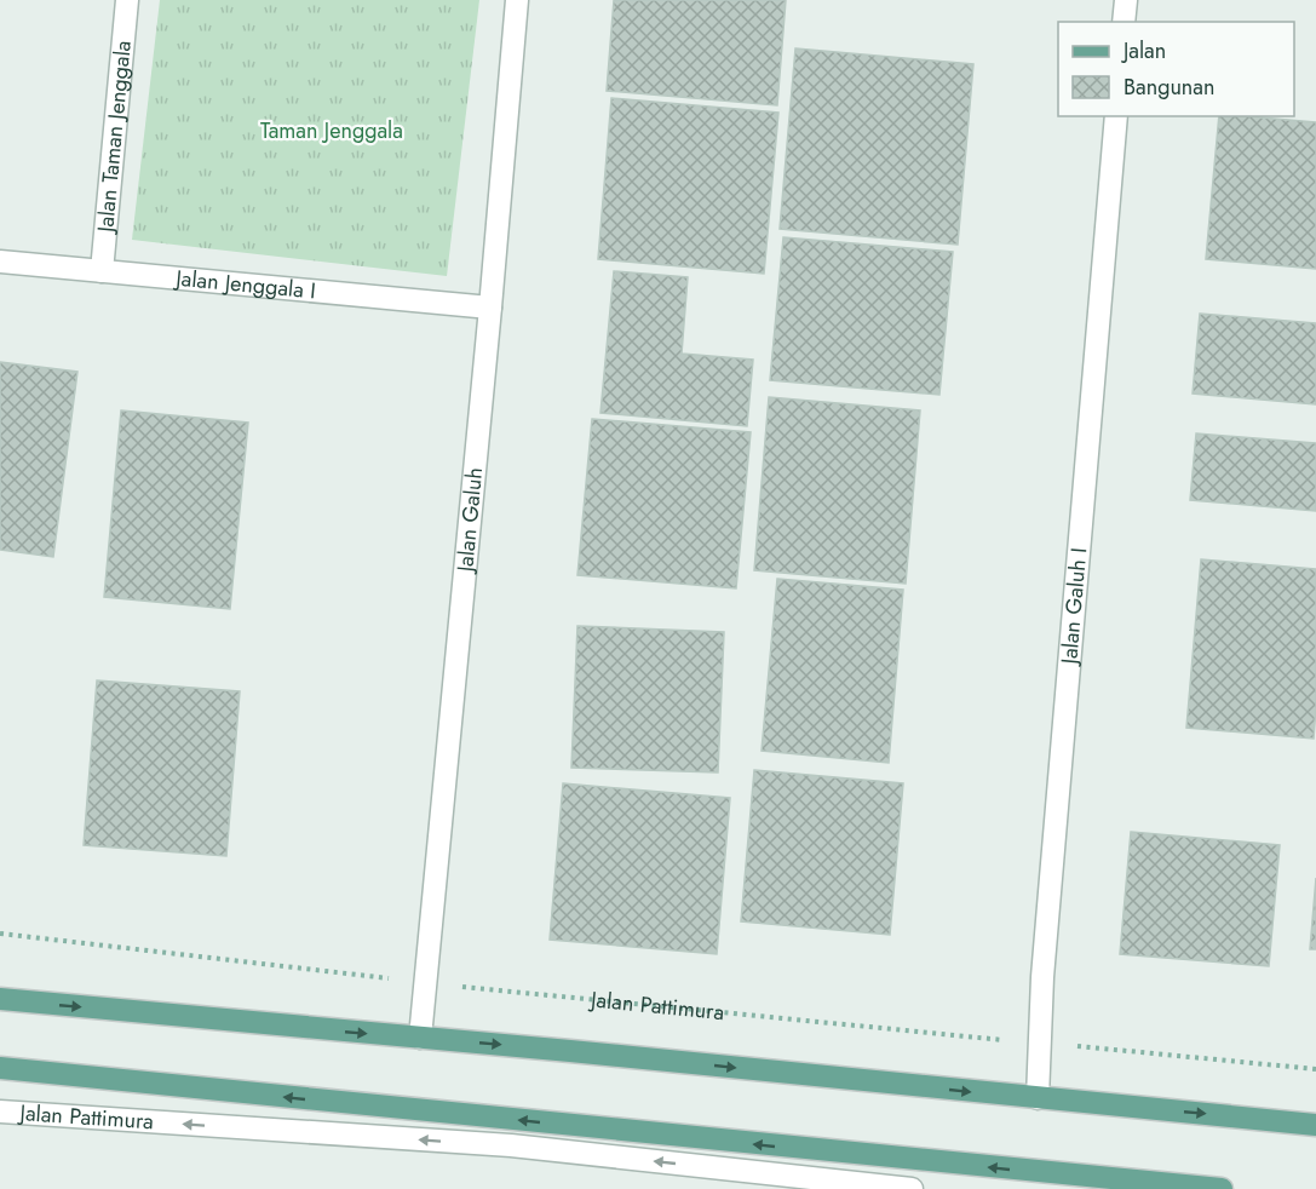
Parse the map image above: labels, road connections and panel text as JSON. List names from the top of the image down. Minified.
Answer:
{"streets":{"main road":["Jalan Pattimura"],"street":["Jalan Taman Jenggala","Jalan Jenggala I","Jalan Galuh","Jalan Galuh I"]},"crossings":[["Jalan Taman Jenggala","Jalan Jenggala I"],["Jalan Jenggala I","Jalan Galuh"],["Jalan Galuh","Jalan Pattimura"],["Jalan Galuh I","Jalan Pattimura"]],"parks":["Taman Jenggala"],"legend":["Jalan","Bangunan"]}
